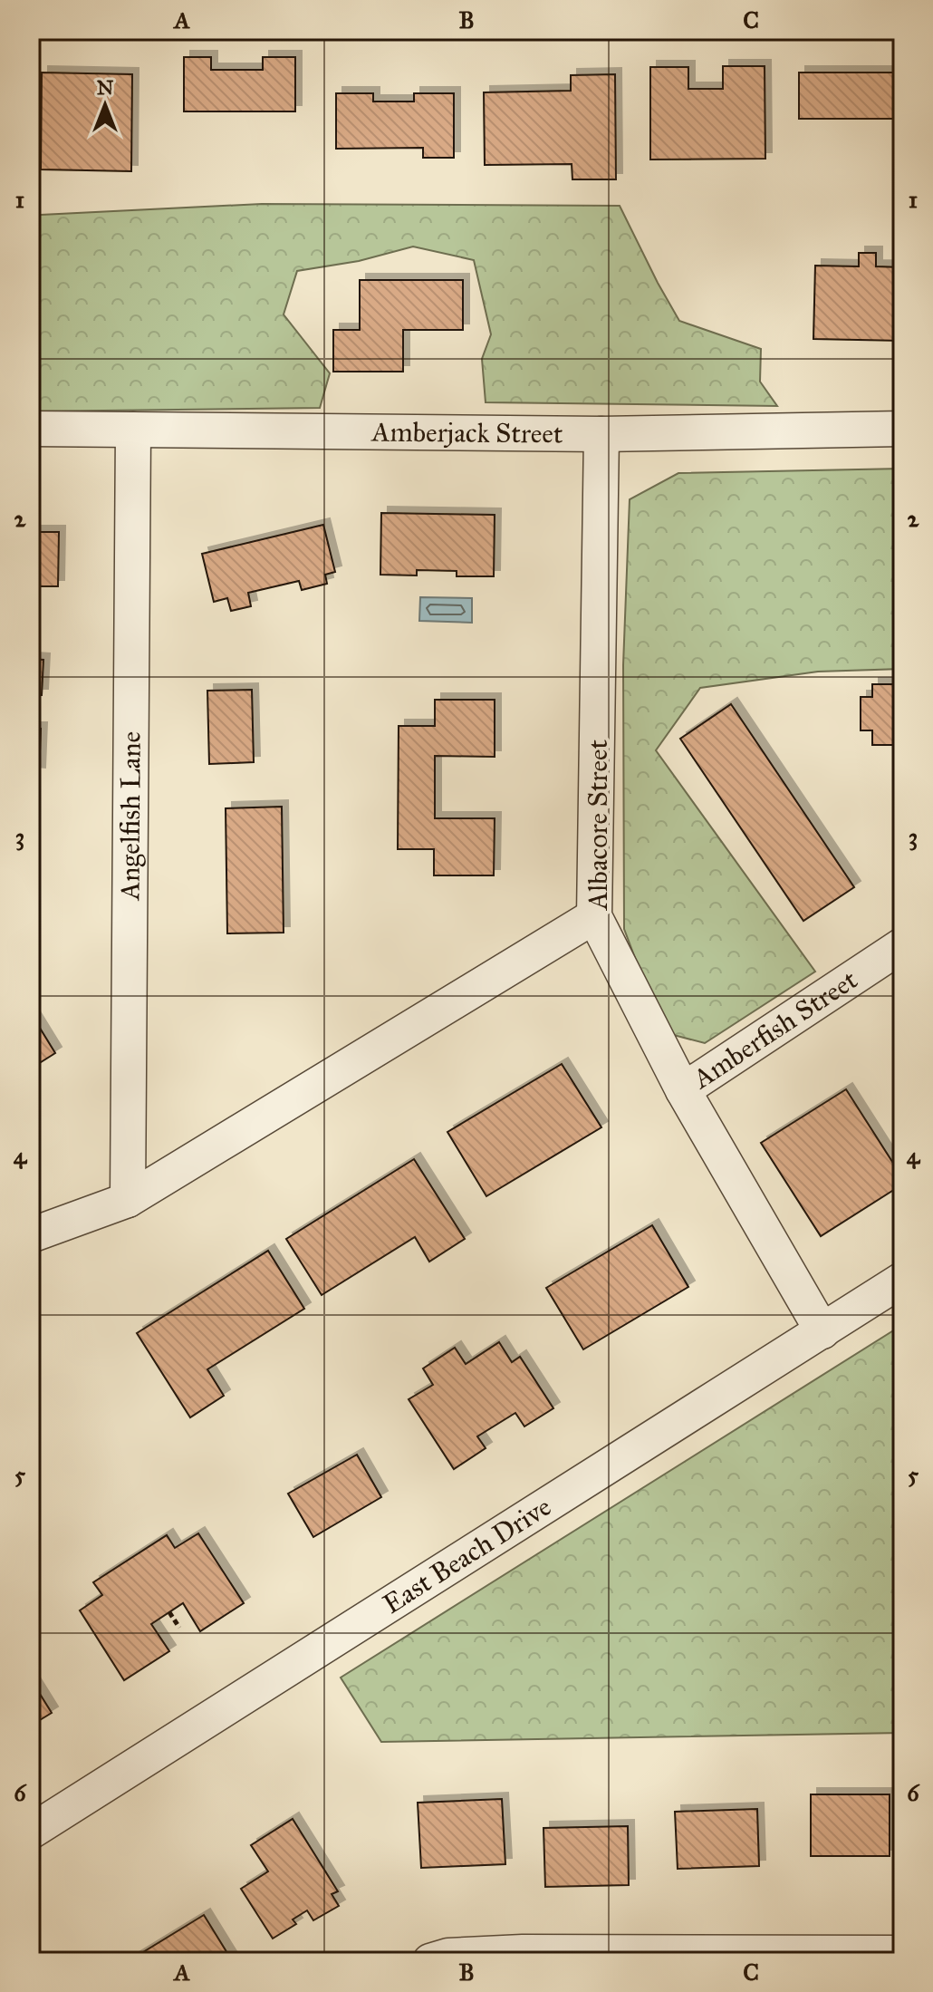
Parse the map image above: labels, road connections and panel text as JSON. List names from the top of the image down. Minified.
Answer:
{"streets":{"street":["Amberjack Street","Angelfish Lane","Albacore Street","Amberfish Street","East Beach Drive"]},"crossings":[["Amberjack Street","Angelfish Lane"],["Amberjack Street","Albacore Street"],["Albacore Street","Amberfish Street"],["Albacore Street","East Beach Drive"]],"north":"top","grid":{"columns":["A","B","C"],"rows":["1","2","3","4","5","6"]}}
